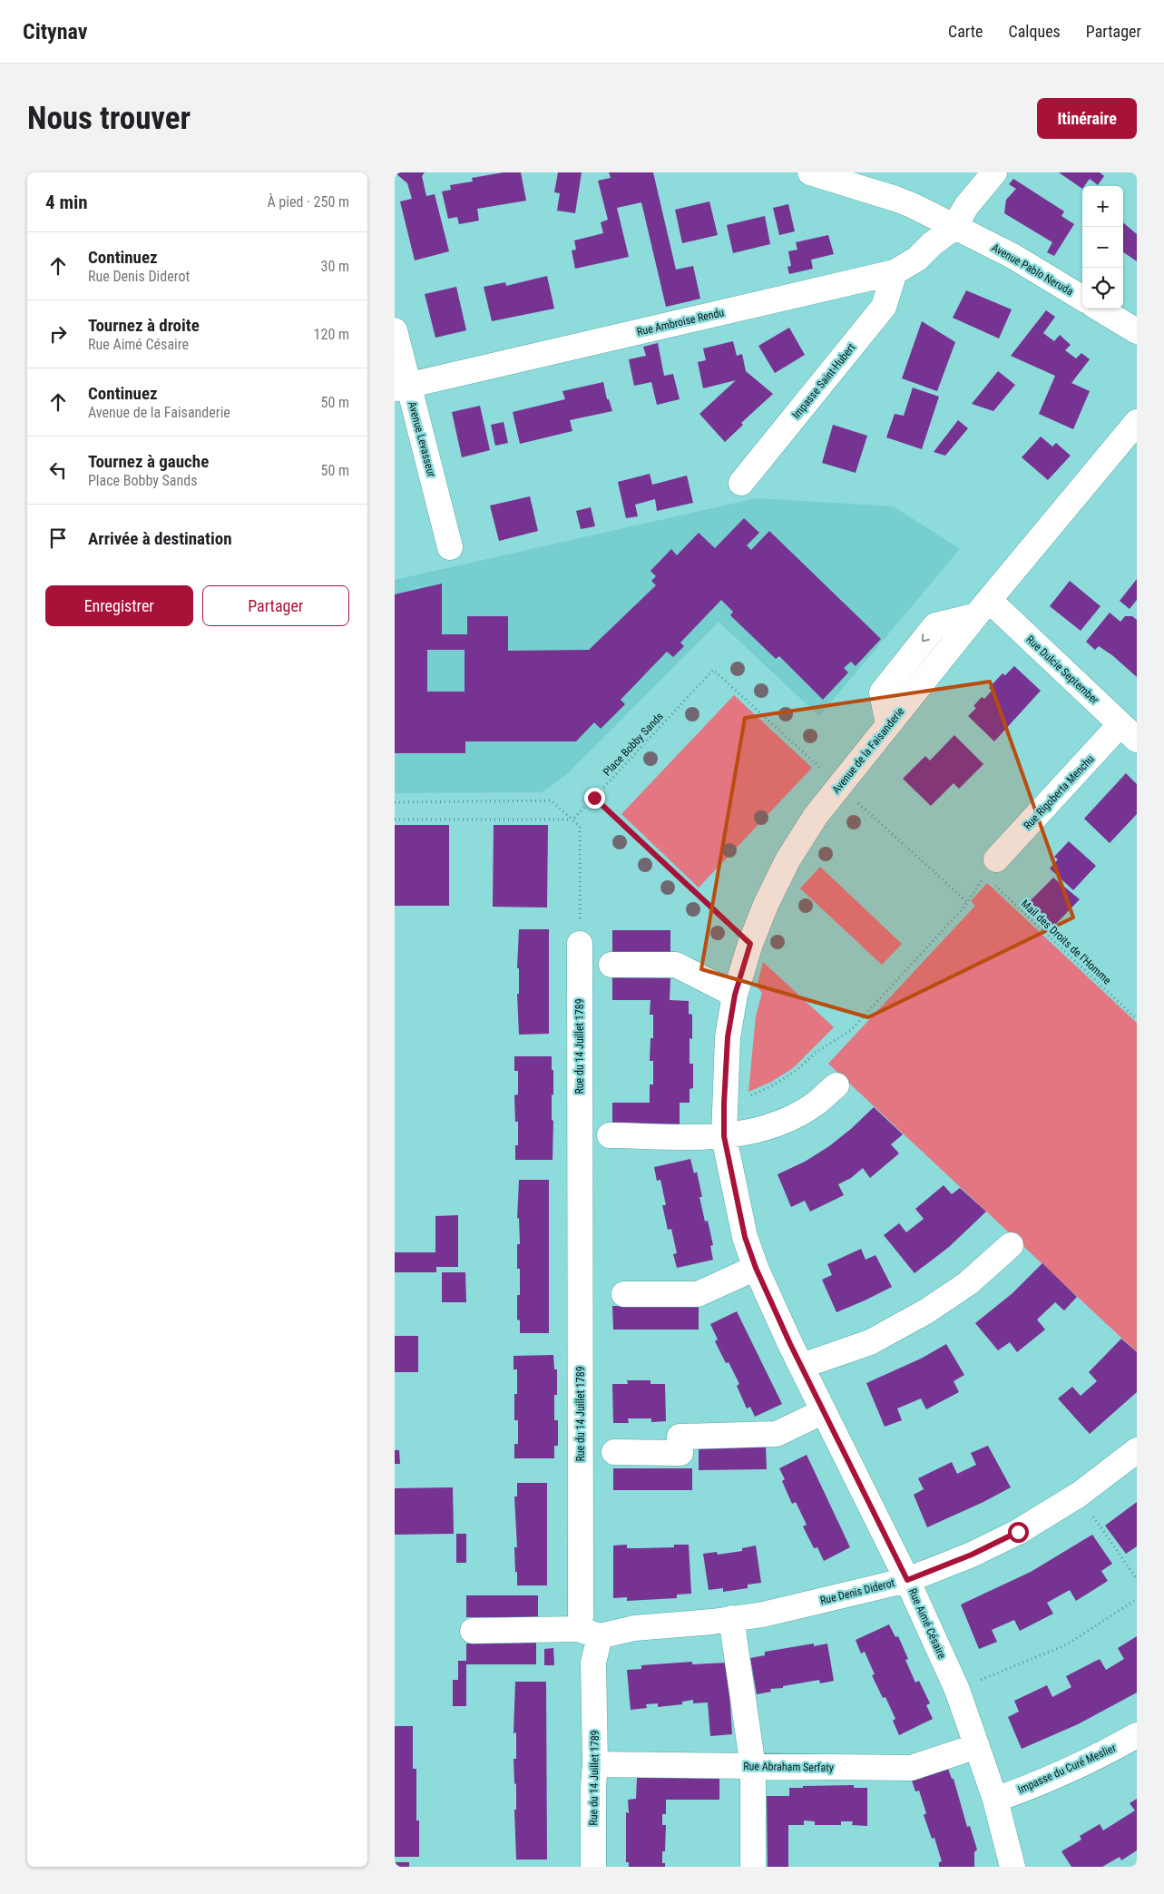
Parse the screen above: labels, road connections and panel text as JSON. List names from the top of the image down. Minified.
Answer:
{"streets":{"street":["Avenue Pablo Neruda","Rue Ambroise Rendu","Impasse Saint-Hubert","Avenue Levasseur","Rue Dulcie September","Avenue de la Faisanderie","Rue Rigoberta Menchu","Rue du 14 Juillet 1789","Rue Denis Diderot","Rue Aimé Césaire","Rue Abraham Serfaty","Impasse du Curé Meslier"],"path":["Place Bobby Sands","Mail des Droits de l'Homme"]},"crossings":[["Avenue Pablo Neruda","Rue Ambroise Rendu"],["Rue Ambroise Rendu","Impasse Saint-Hubert"],["Rue Ambroise Rendu","Avenue Levasseur"],["Rue Dulcie September","Avenue de la Faisanderie"],["Rue Dulcie September","Rue Rigoberta Menchu"],["Place Bobby Sands","Avenue de la Faisanderie"],["Avenue de la Faisanderie","Rue Aimé Césaire"],["Rue Rigoberta Menchu","Mail des Droits de l'Homme"],["Rue du 14 Juillet 1789","Rue Denis Diderot"],["Rue du 14 Juillet 1789","Rue Abraham Serfaty"],["Rue Denis Diderot","Rue Aimé Césaire"],["Rue Aimé Césaire","Rue Abraham Serfaty"],["Rue Aimé Césaire","Impasse du Curé Meslier"]],"page":{"header":"Citynav","nav":["Carte","Calques","Partager"],"buttons":["Itinéraire",["Enregistrer","Partager"]],"title":"Nous trouver","heading":["4 min","À pied · 250 m"],"map_buttons":["+","−"],"list":[["Continuez","Rue Denis Diderot","30 m"],["Tournez à droite","Rue Aimé Césaire","120 m"],["Continuez","Avenue de la Faisanderie","50 m"],["Tournez à gauche","Place Bobby Sands","50 m"],"Arrivée à destination"]}}
